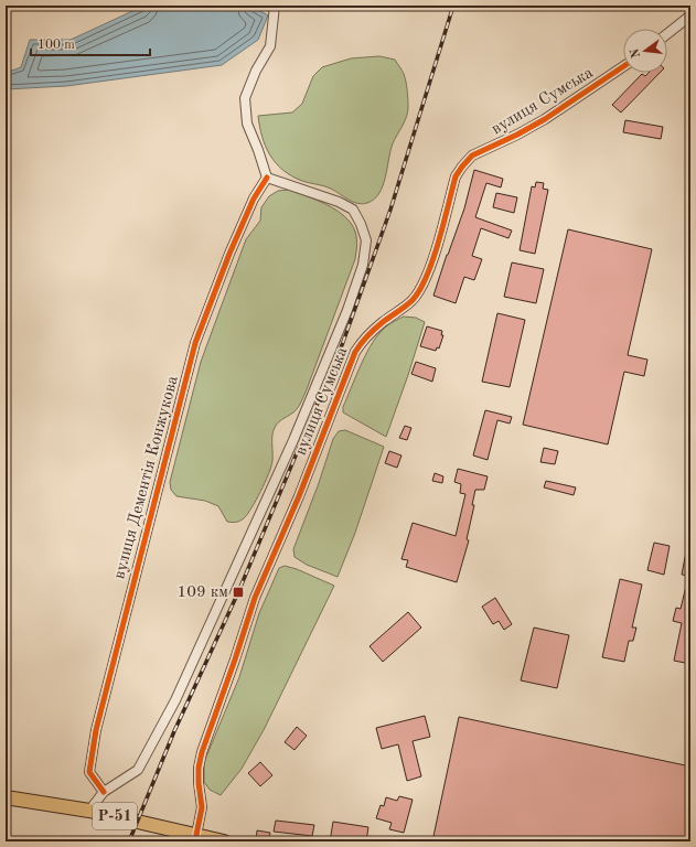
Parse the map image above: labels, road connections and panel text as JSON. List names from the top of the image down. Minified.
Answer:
{"streets":{"main road":["Р-51"],"street":["вулиця Сумська","вулиця Дементія Конжукова"]},"crossings":[["вулиця Сумська","Р-51"]],"places":{"transit":["109 км"]},"scale_bar":"100 m","north":"left"}
